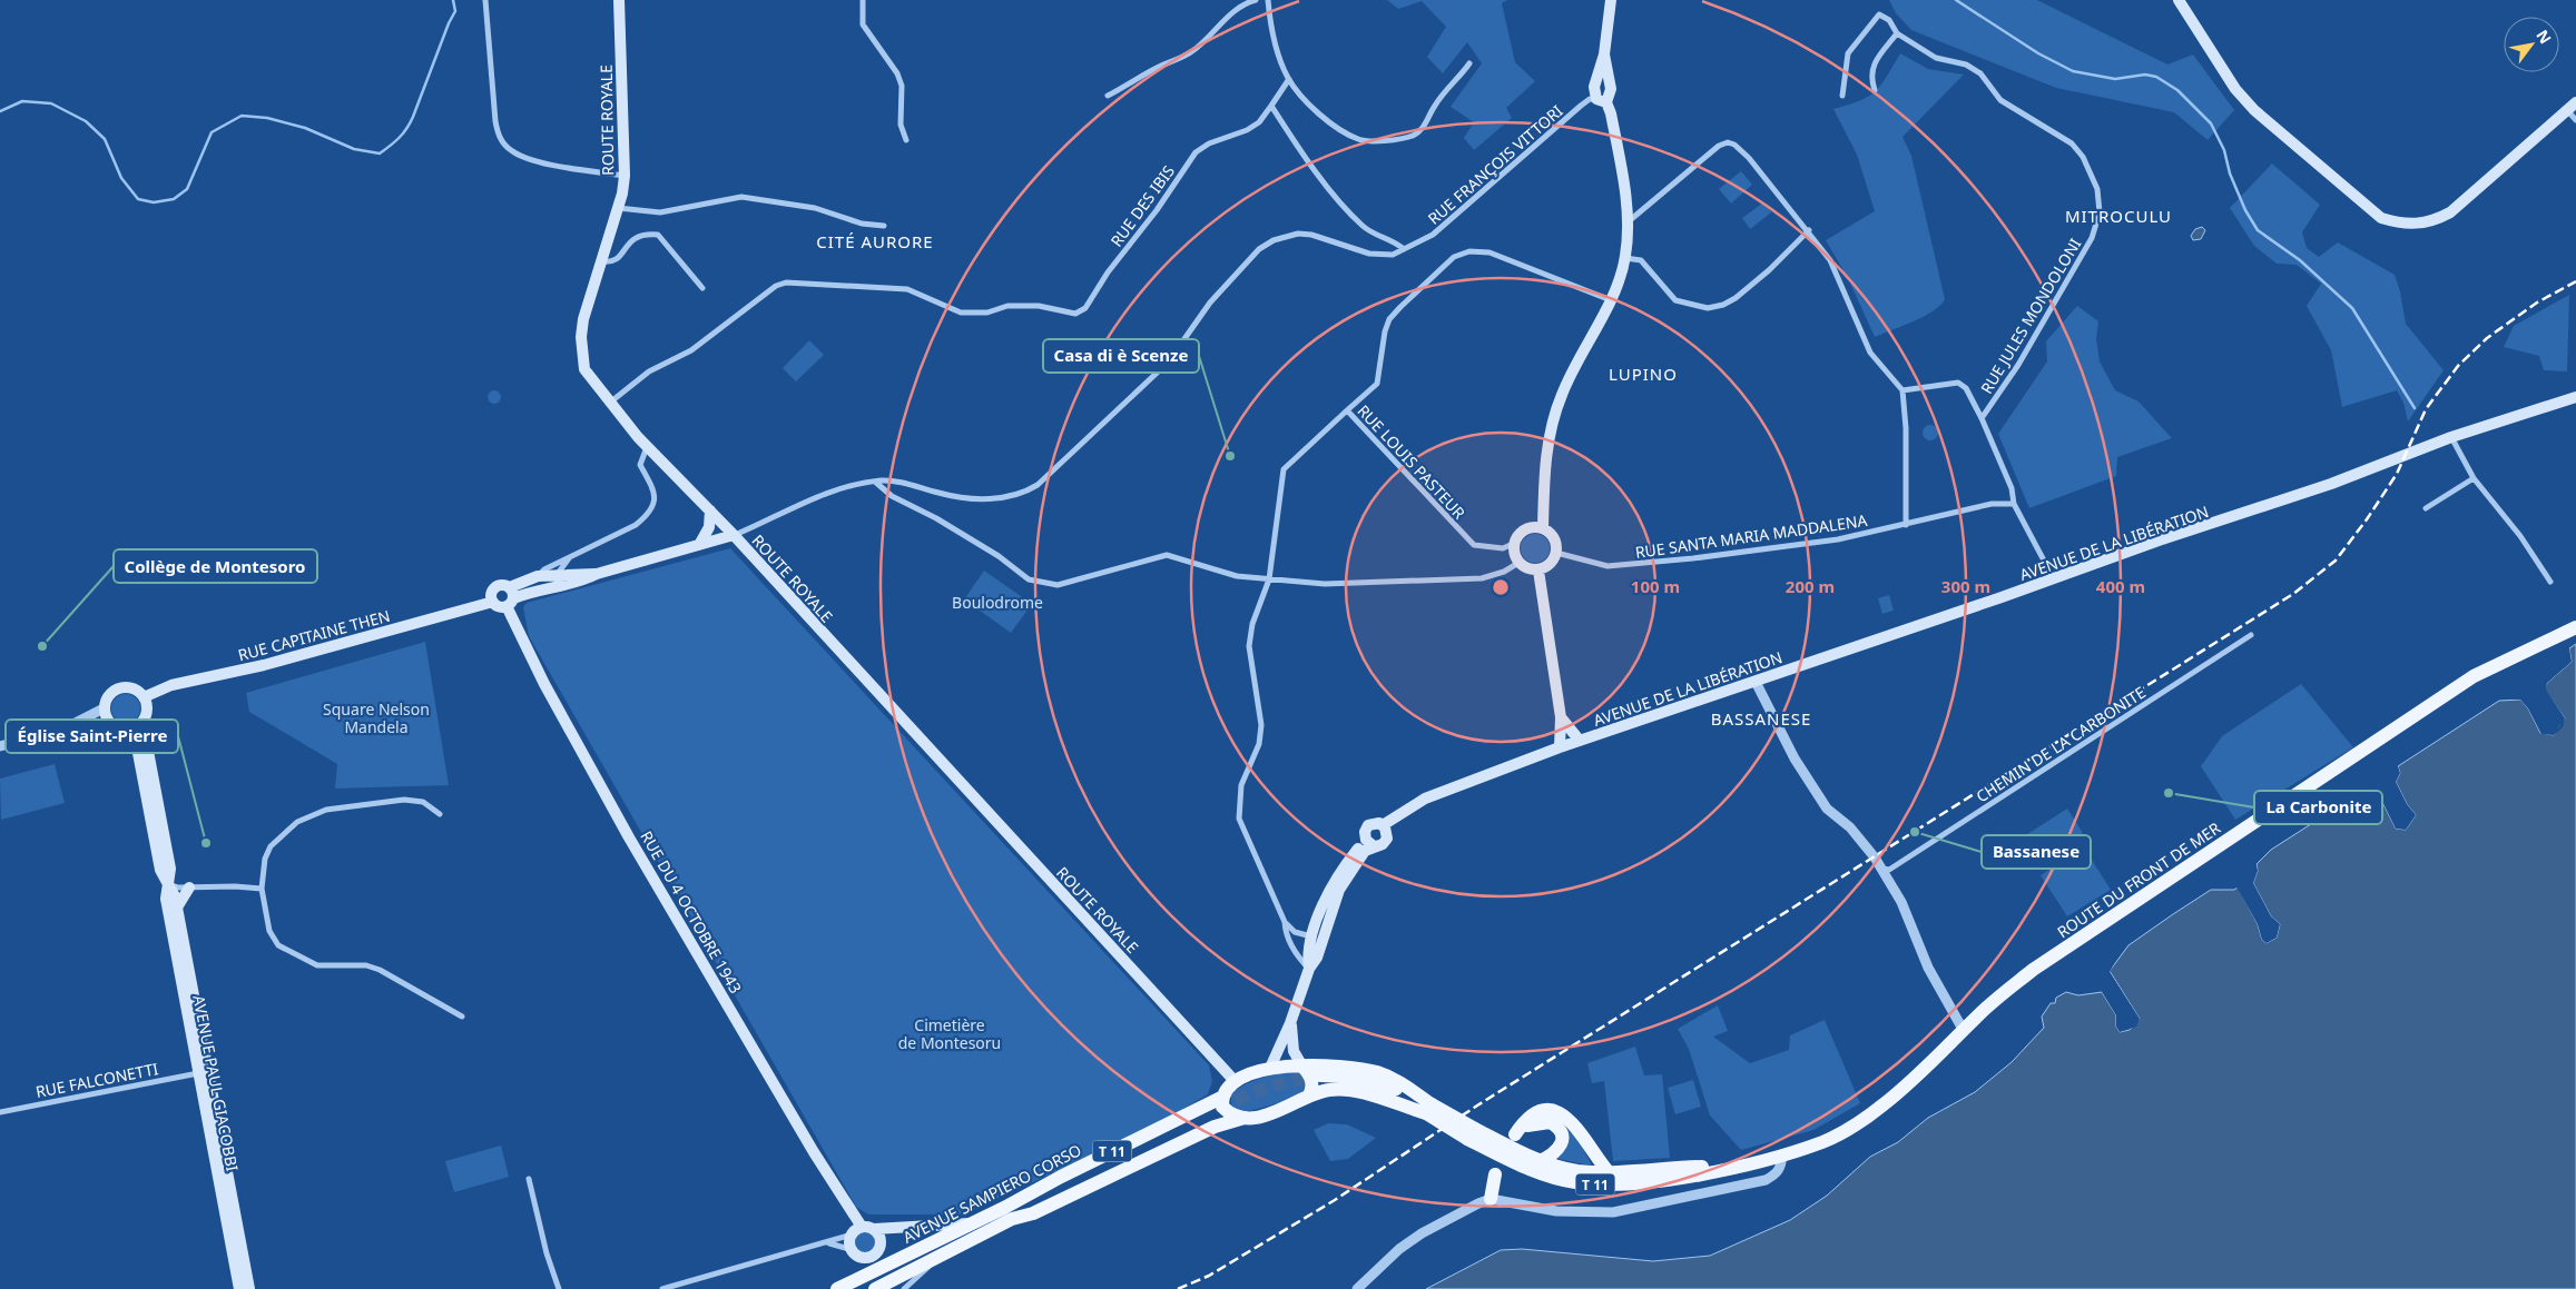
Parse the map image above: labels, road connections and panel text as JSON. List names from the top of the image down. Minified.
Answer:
{"streets":{"main road":["ROUTE ROYALE","AVENUE DE LA LIBÉRATION","RUE CAPITAINE THEN","ROUTE DU FRONT DE MER","RUE DU 4 OCTOBRE 1943","AVENUE PAUL GIACOBBI","T 11","AVENUE SAMPIERO CORSO"],"street":["RUE FRANÇOIS VITTORI","RUE DES IBIS","RUE JULES MONDOLONI","RUE LOUIS PASTEUR","RUE SANTA MARIA MADDALENA","CHEMIN DE LA CARBONITE","RUE FALCONETTI"]},"crossings":[["ROUTE ROYALE","RUE FRANÇOIS VITTORI"],["ROUTE ROYALE","RUE DES IBIS"],["RUE LOUIS PASTEUR","RUE SANTA MARIA MADDALENA"],["RUE CAPITAINE THEN","RUE DU 4 OCTOBRE 1943"],["RUE CAPITAINE THEN","AVENUE PAUL GIACOBBI"],["ROUTE DU FRONT DE MER","AVENUE SAMPIERO CORSO"],["RUE FALCONETTI","AVENUE PAUL GIACOBBI"]],"districts":["MITROCULU","CITÉ AURORE","LUPINO","BASSANESE"],"parks":["Boulodrome","Square Nelson Mandela","Cimetière de Montesoru"],"places":["Casa di è Scenze","Collège de Montesoro","La Carbonite","Bassanese","Église Saint-Pierre"],"north":"top right","rings":["100 m","200 m","300 m","400 m"]}
